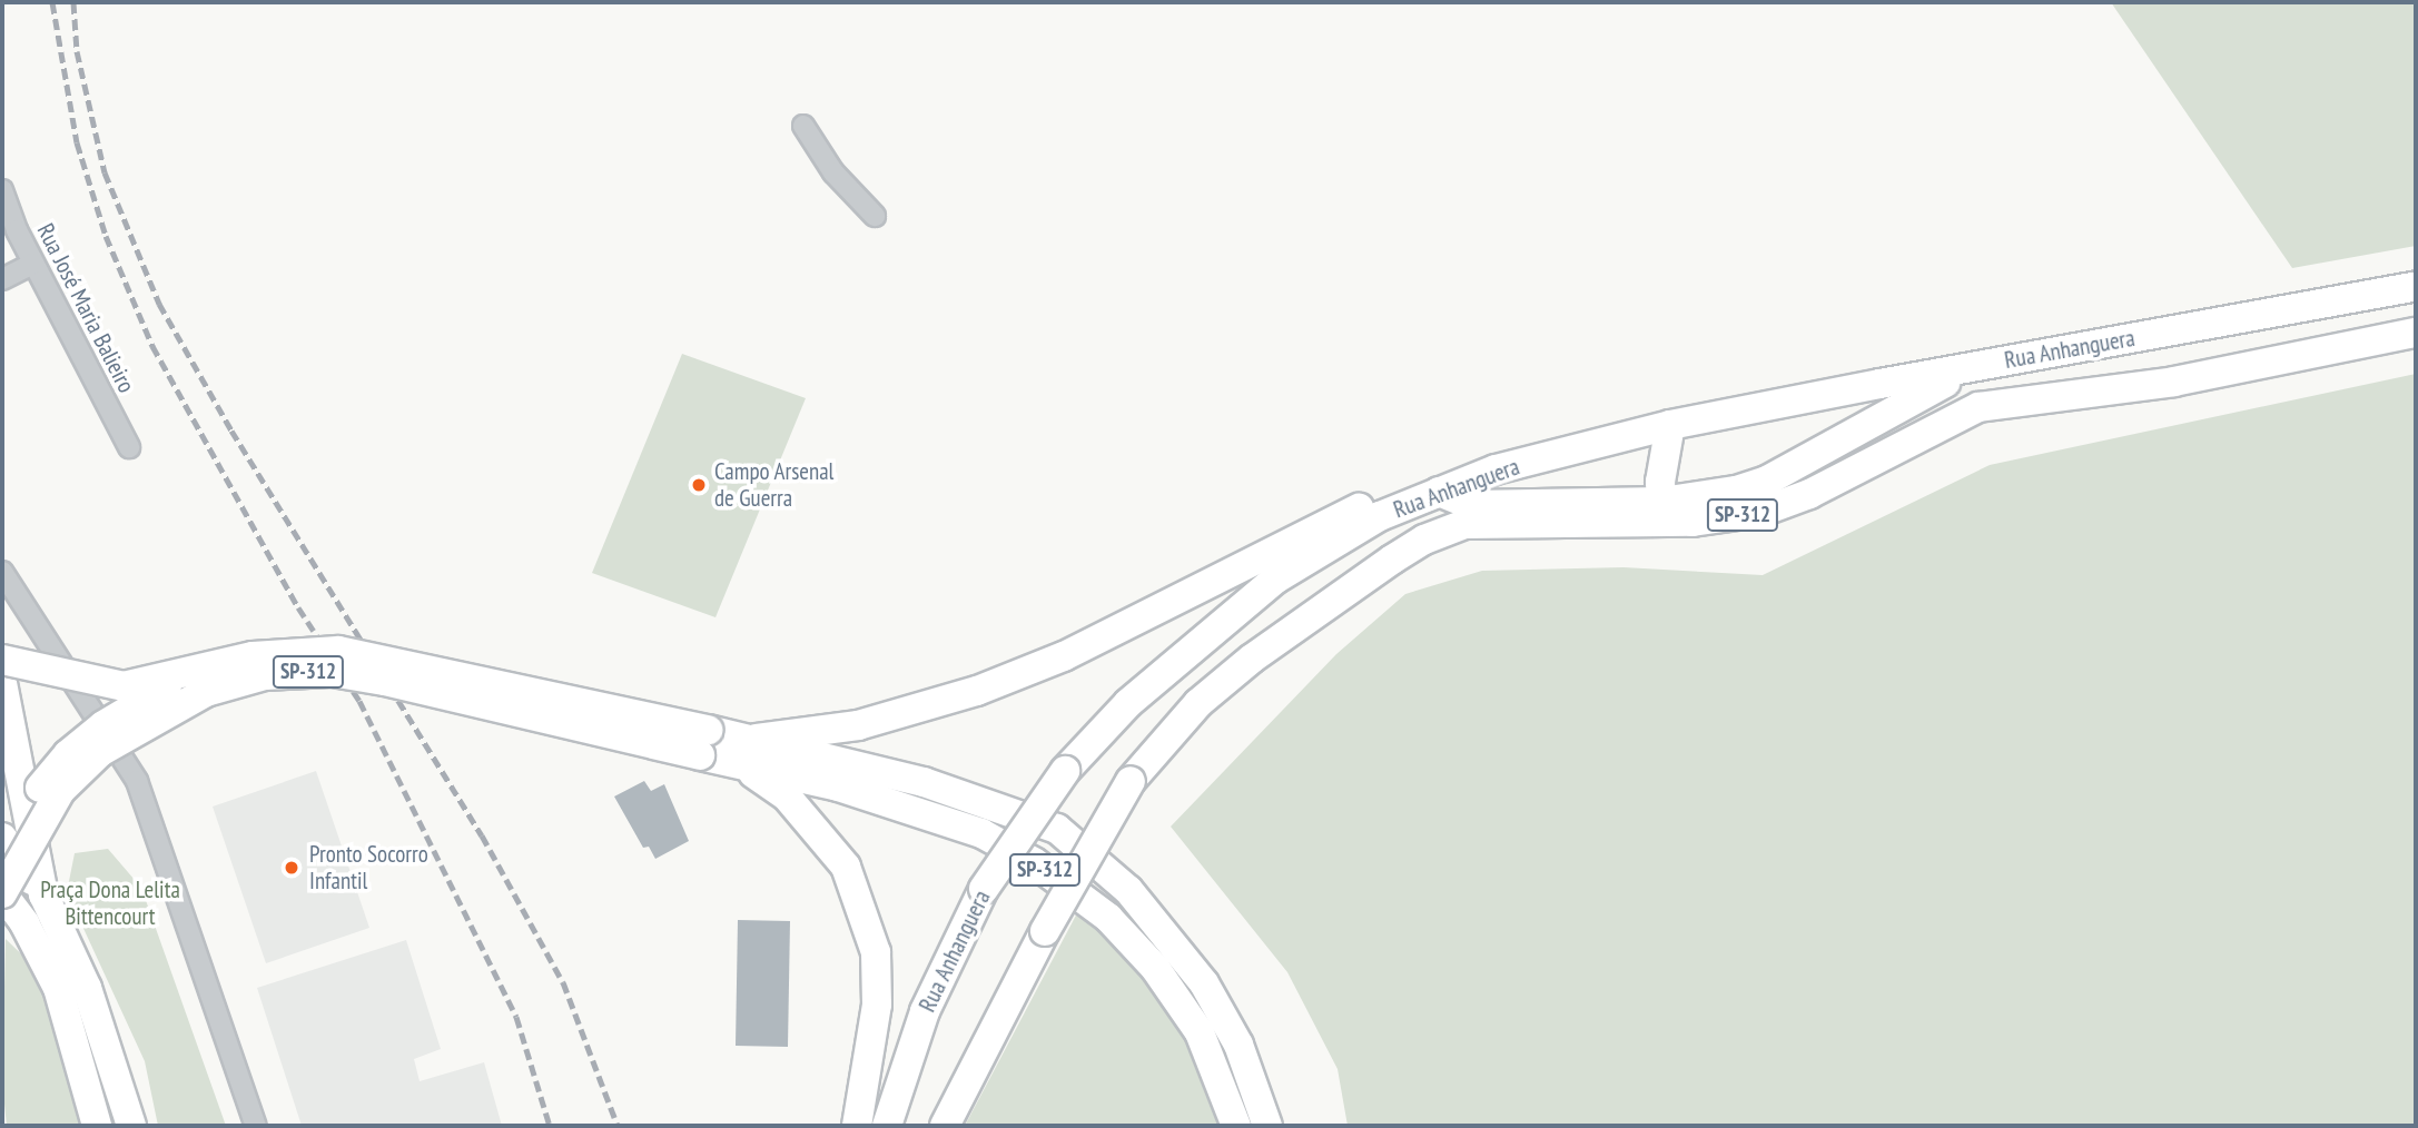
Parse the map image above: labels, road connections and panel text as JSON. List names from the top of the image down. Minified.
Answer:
{"streets":{"main road":["Rua Anhanguera","SP-312"],"street":["Rua José Maria Balieiro"]},"crossings":[["Rua Anhanguera","SP-312"]],"parks":["Praça Dona Lelita Bittencourt"],"places":["Campo Arsenal de Guerra","Pronto Socorro Infantil"]}
